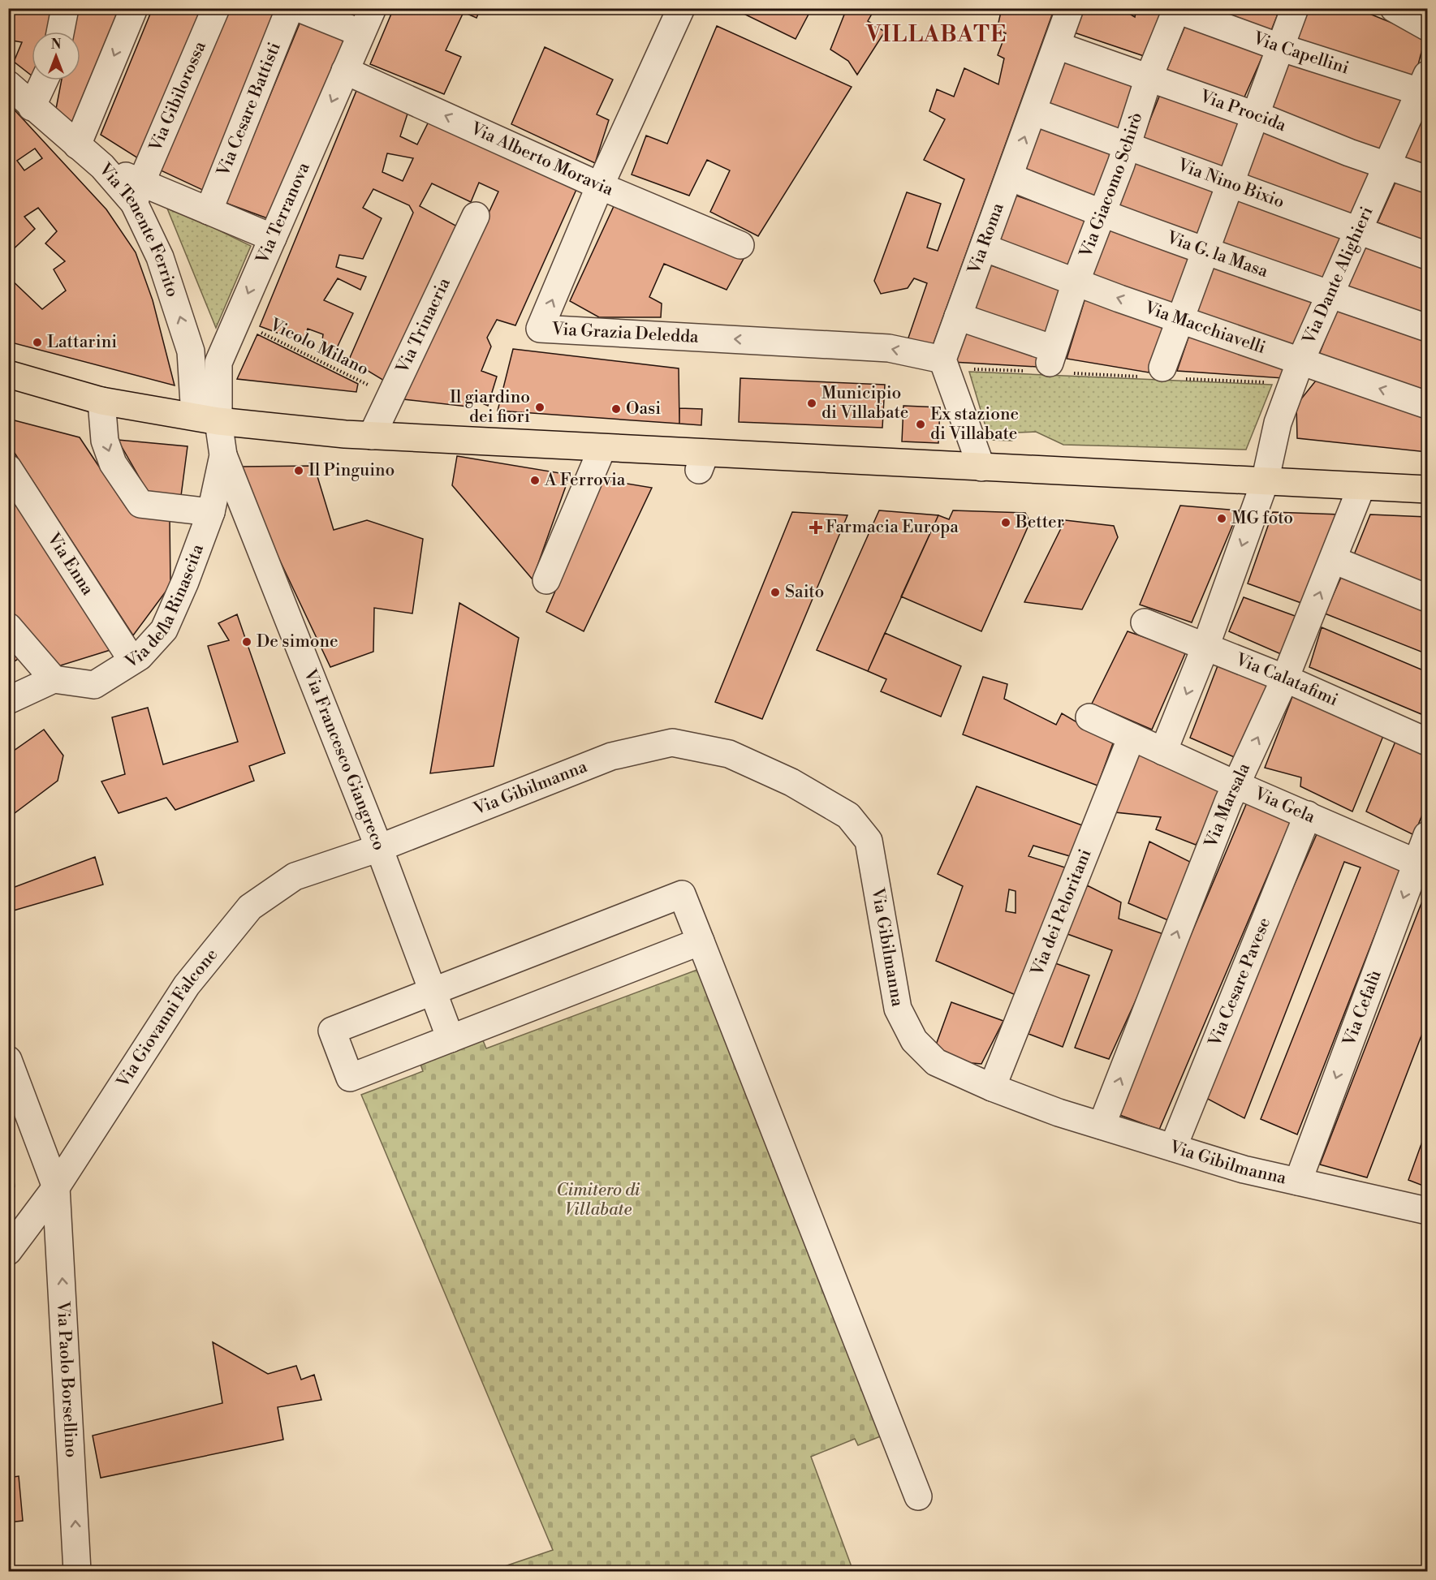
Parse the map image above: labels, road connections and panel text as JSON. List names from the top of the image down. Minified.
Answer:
{"streets":{"street":["Via Capellini","Via Gibilorossa","Via Cesare Battisti","Via Procida","Via Alberto Moravia","Via Nino Bixio","Via Giacomo Schirò","Via Terranova","Via Tenente Ferrito","Via Roma","Via G. la Masa","Via Dante Alighieri","Via Trinacria","Via Macchiavelli","Via Grazia Deledda","Via Enna","Via della Rinascita","Via Calatafimi","Via Francesco Giangreco","Via Gibilmanna","Via Marsala","Via Gela","Via dei Peloritani","Via Cesare Pavese","Via Cefalù","Via Giovanni Falcone","Via Paolo Borsellino"],"path":["Vicolo Milano"]},"crossings":[["Via Capellini","Via Giacomo Schirò"],["Via Capellini","Via Dante Alighieri"],["Via Gibilorossa","Via Tenente Ferrito"],["Via Procida","Via Giacomo Schirò"],["Via Procida","Via Roma"],["Via Procida","Via Dante Alighieri"],["Via Alberto Moravia","Via Terranova"],["Via Alberto Moravia","Via Grazia Deledda"],["Via Nino Bixio","Via Giacomo Schirò"],["Via Nino Bixio","Via Roma"],["Via Nino Bixio","Via Dante Alighieri"],["Via Giacomo Schirò","Via G. la Masa"],["Via Giacomo Schirò","Via Macchiavelli"],["Via Terranova","Via Tenente Ferrito"],["Via Terranova","Vicolo Milano"],["Via Terranova","Via della Rinascita"],["Via Tenente Ferrito","Via della Rinascita"],["Via Roma","Via G. la Masa"],["Via Roma","Via Macchiavelli"],["Via Roma","Via Grazia Deledda"],["Via G. la Masa","Via Dante Alighieri"],["Via Dante Alighieri","Via Macchiavelli"],["Via Trinacria","Vicolo Milano"],["Via Enna","Via della Rinascita"],["Via della Rinascita","Via Francesco Giangreco"],["Via Calatafimi","Via Marsala"],["Via Francesco Giangreco","Via Gibilmanna"],["Via Francesco Giangreco","Via Giovanni Falcone"],["Via Gibilmanna","Via Marsala"],["Via Gibilmanna","Via dei Peloritani"],["Via Gibilmanna","Via Cesare Pavese"],["Via Gibilmanna","Via Cefalù"],["Via Gibilmanna","Via Giovanni Falcone"],["Via Marsala","Via Gela"],["Via Gela","Via dei Peloritani"],["Via Gela","Via Cesare Pavese"],["Via Gela","Via Cefalù"],["Via Giovanni Falcone","Via Paolo Borsellino"]],"one_way":["Via Alberto Moravia","Via Tenente Ferrito","Via Macchiavelli","Via Cefalù","Via Paolo Borsellino"],"districts":["VILLABATE"],"parks":["Cimitero di Villabate"],"places":{"other":["Lattarini","Municipio di Villabate","Il giardino dei fiori","Oasi","Ex stazione di Villabate","Il Pinguino","A Ferrovia","MG foto","Better","Saito","De simone"],"health":["Farmacia Europa"]},"north":"top"}
